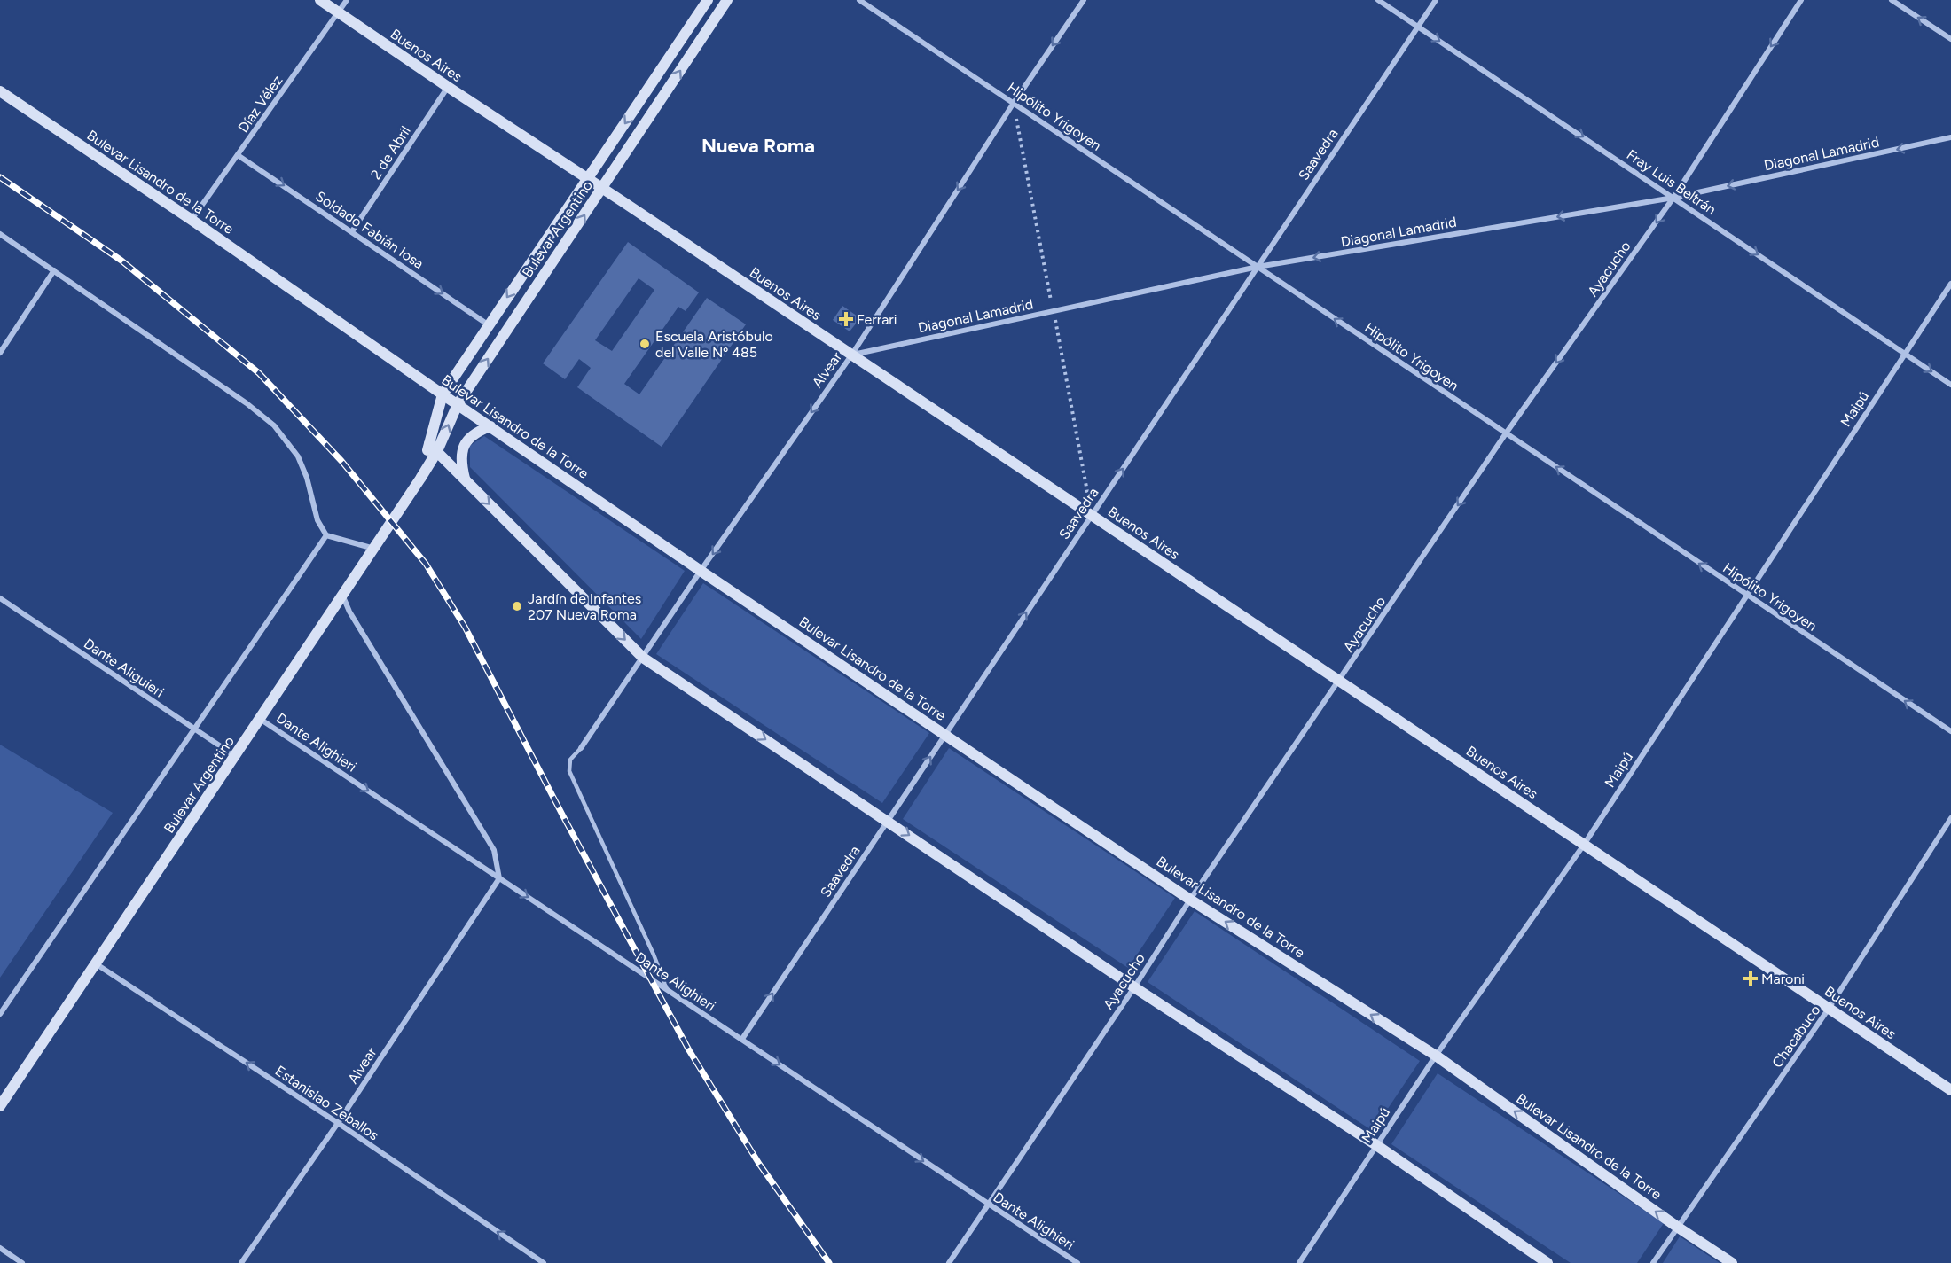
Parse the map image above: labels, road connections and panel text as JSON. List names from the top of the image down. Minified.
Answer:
{"streets":{"main road":["Buenos Aires","Bulevar Lisandro de la Torre","Bulevar Argentino"],"street":["Díaz Vélez","Hipólito Yrigoyen","2 de Abril","Diagonal Lamadrid","Saavedra","Fray Luis Beltrán","Soldado Fabián Iosa","Ayacucho","Alvear","Maipú","Dante Aliguieri","Dante Alighieri","Chacabuco","Estanislao Zeballos"]},"crossings":[["Buenos Aires","Díaz Vélez"],["Buenos Aires","2 de Abril"],["Buenos Aires","Diagonal Lamadrid"],["Buenos Aires","Saavedra"],["Buenos Aires","Bulevar Argentino"],["Buenos Aires","Ayacucho"],["Buenos Aires","Alvear"],["Buenos Aires","Maipú"],["Buenos Aires","Chacabuco"],["Díaz Vélez","Bulevar Lisandro de la Torre"],["Díaz Vélez","Soldado Fabián Iosa"],["Hipólito Yrigoyen","Diagonal Lamadrid"],["Hipólito Yrigoyen","Saavedra"],["Hipólito Yrigoyen","Ayacucho"],["Hipólito Yrigoyen","Alvear"],["Hipólito Yrigoyen","Maipú"],["2 de Abril","Soldado Fabián Iosa"],["Diagonal Lamadrid","Saavedra"],["Diagonal Lamadrid","Fray Luis Beltrán"],["Diagonal Lamadrid","Ayacucho"],["Diagonal Lamadrid","Alvear"],["Saavedra","Bulevar Lisandro de la Torre"],["Saavedra","Fray Luis Beltrán"],["Saavedra","Dante Alighieri"],["Bulevar Lisandro de la Torre","Bulevar Argentino"],["Bulevar Lisandro de la Torre","Ayacucho"],["Bulevar Lisandro de la Torre","Alvear"],["Bulevar Lisandro de la Torre","Maipú"],["Bulevar Lisandro de la Torre","Chacabuco"],["Fray Luis Beltrán","Ayacucho"],["Fray Luis Beltrán","Maipú"],["Bulevar Argentino","Soldado Fabián Iosa"],["Bulevar Argentino","Dante Aliguieri"],["Bulevar Argentino","Dante Alighieri"],["Bulevar Argentino","Estanislao Zeballos"],["Ayacucho","Dante Alighieri"],["Alvear","Dante Alighieri"],["Alvear","Estanislao Zeballos"]],"one_way":["Hipólito Yrigoyen","Diagonal Lamadrid","Saavedra","Fray Luis Beltrán","Soldado Fabián Iosa","Ayacucho","Alvear","Dante Alighieri","Estanislao Zeballos"],"districts":["Nueva Roma"],"places":{"health":["Ferrari","Maroni"],"other":["Escuela Aristóbulo del Valle Nº 485","Jardín de Infantes 207 Nueva Roma"]}}
